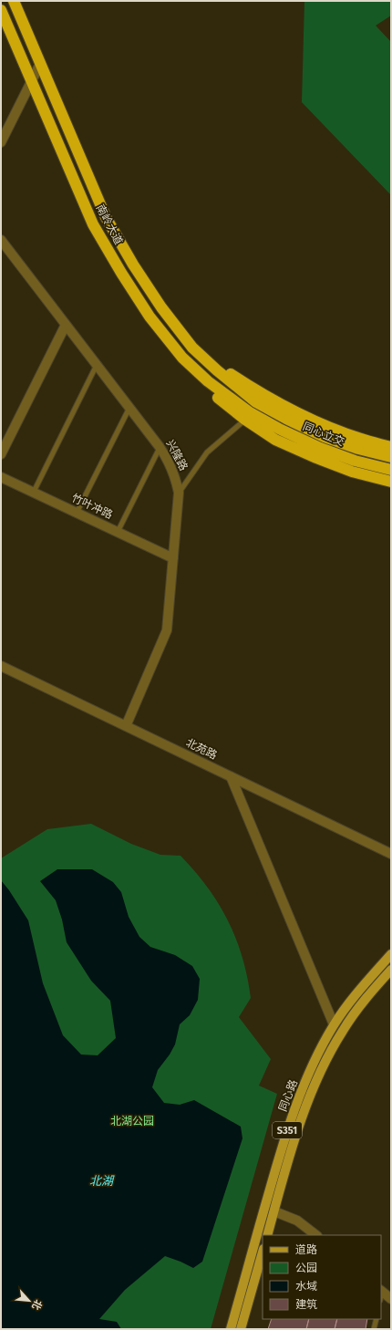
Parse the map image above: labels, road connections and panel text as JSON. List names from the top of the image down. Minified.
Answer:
{"streets":{"highway":["南岭大道","同心立交"],"main road":["同心路","S351"],"street":["兴隆路","竹叶冲路","北苑路"]},"crossings":[["南岭大道","同心立交"],["兴隆路","竹叶冲路"],["兴隆路","北苑路"]],"water":["北湖"],"parks":["北湖公园"],"legend":["道路","公园","水域","建筑"],"north":"bottom right"}
